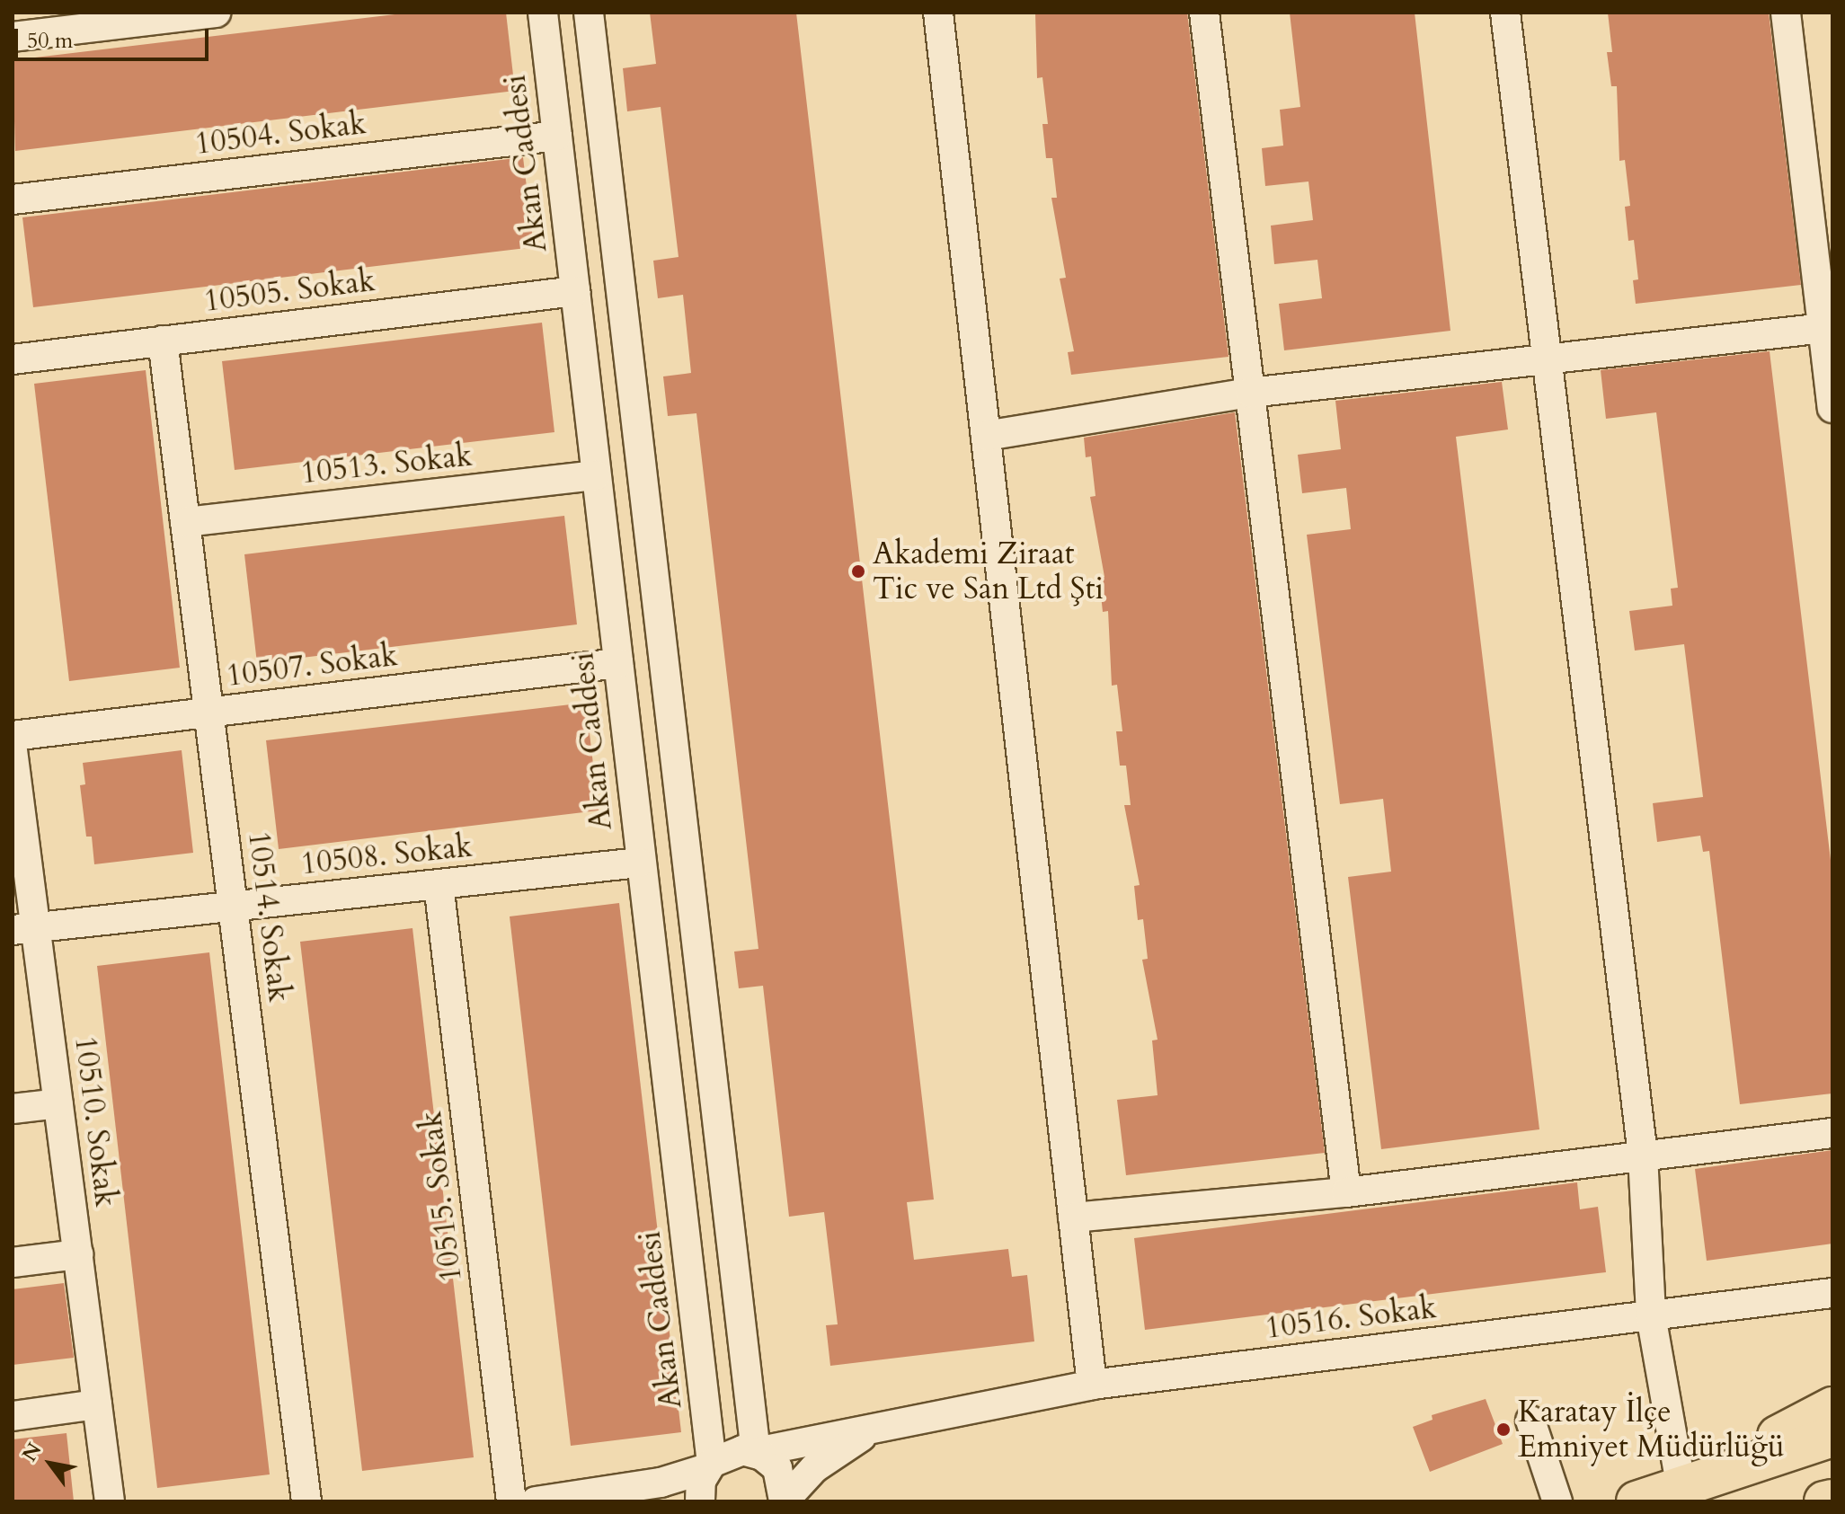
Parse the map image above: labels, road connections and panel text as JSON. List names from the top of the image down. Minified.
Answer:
{"streets":{"street":["10504. Sokak","Akan Caddesi","10505. Sokak","10513. Sokak","10507. Sokak","10508. Sokak","10514. Sokak","10510. Sokak","10515. Sokak","10516. Sokak"]},"crossings":[["10504. Sokak","Akan Caddesi"],["Akan Caddesi","10505. Sokak"],["Akan Caddesi","10513. Sokak"],["Akan Caddesi","10507. Sokak"],["Akan Caddesi","10508. Sokak"],["Akan Caddesi","10516. Sokak"],["10505. Sokak","10514. Sokak"],["10513. Sokak","10514. Sokak"],["10507. Sokak","10514. Sokak"],["10508. Sokak","10514. Sokak"],["10508. Sokak","10510. Sokak"],["10508. Sokak","10515. Sokak"]],"places":["Akademi Ziraat Tic ve San Ltd Şti","Karatay İlçe Emniyet Müdürlüğü"],"scale_bar":"50 m","north":"top left"}
